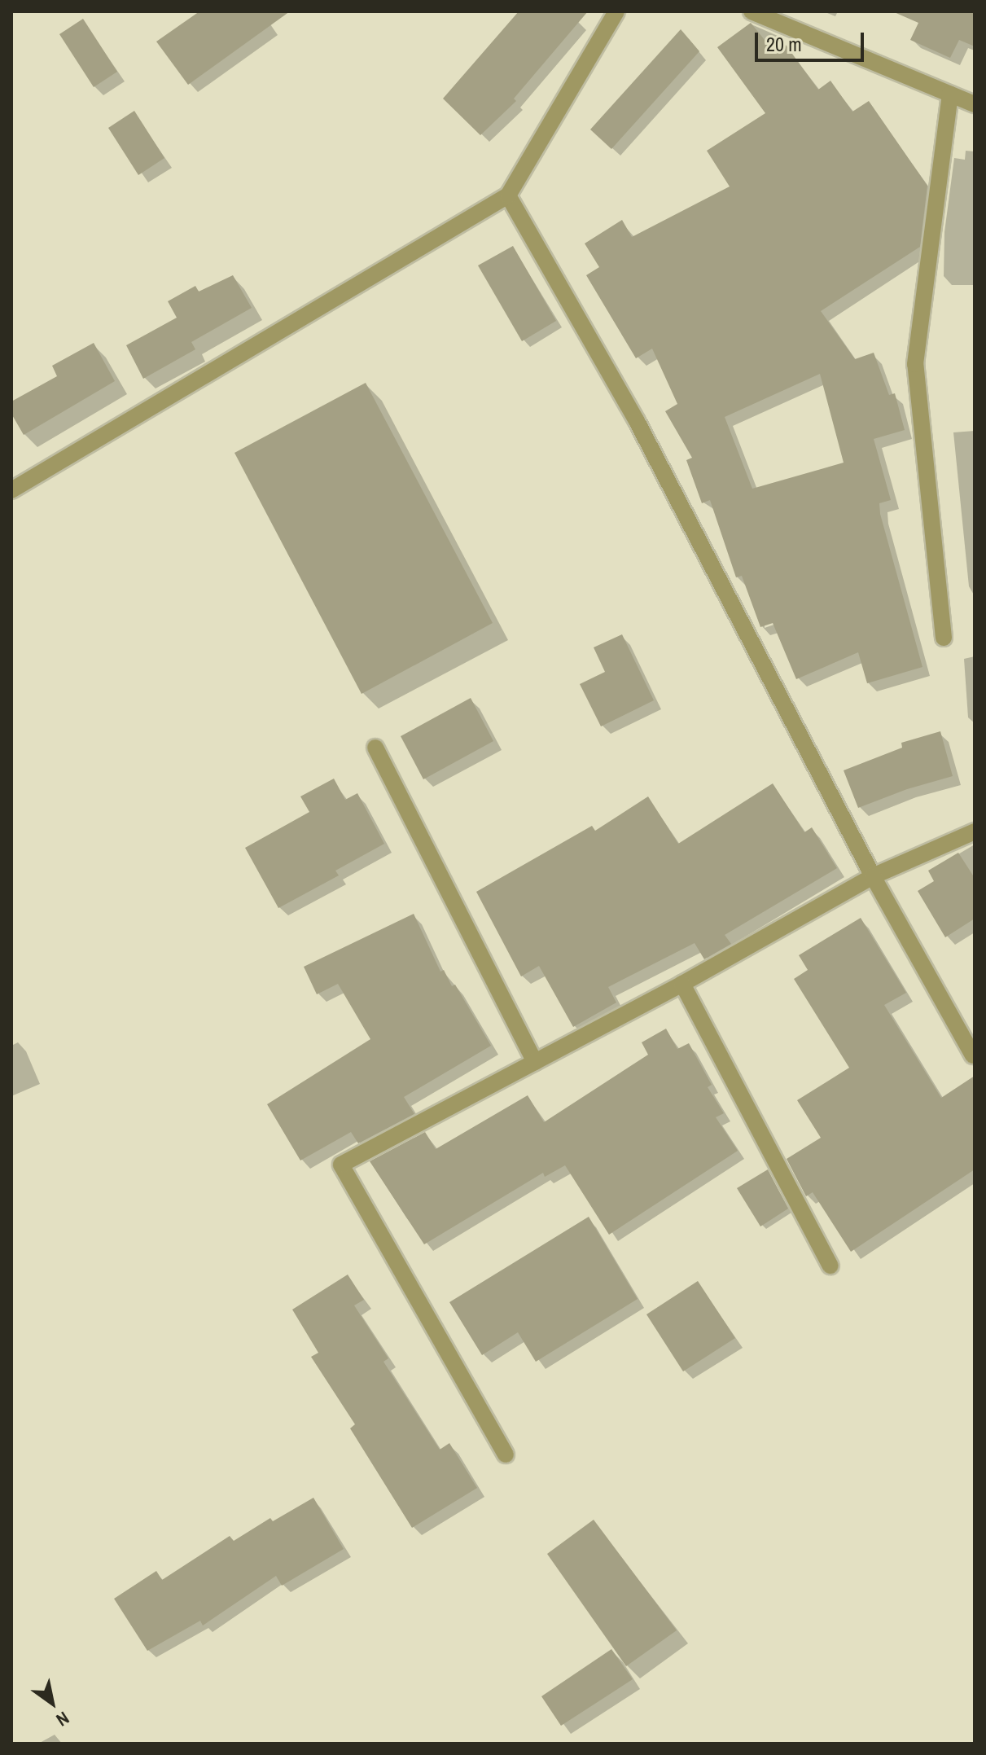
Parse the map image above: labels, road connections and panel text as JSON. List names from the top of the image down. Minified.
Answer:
{"scale_bar":"20 m","north":"bottom right"}
